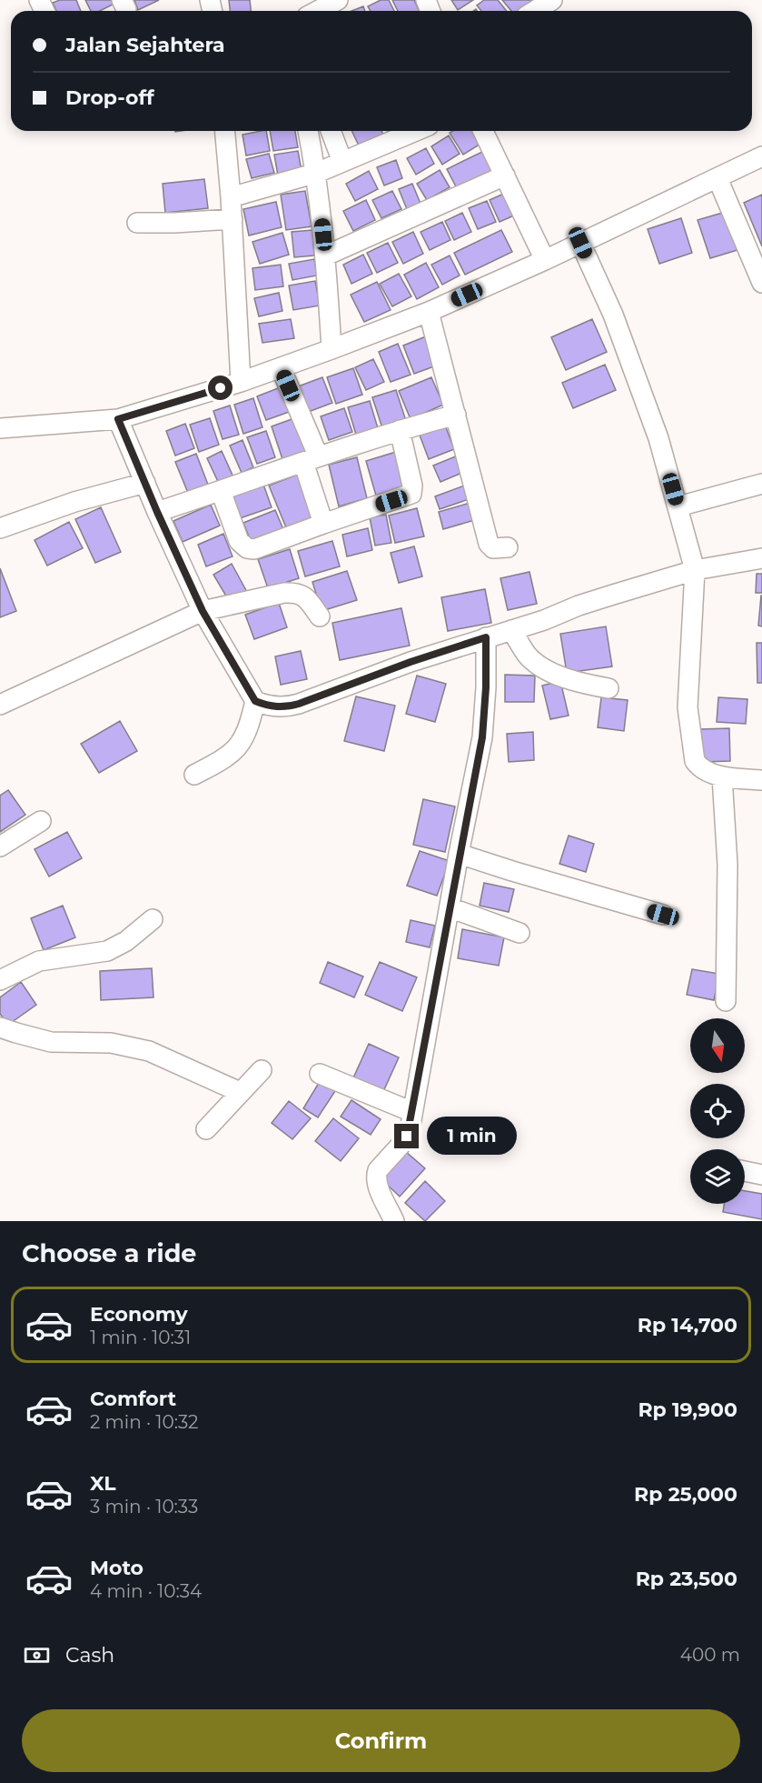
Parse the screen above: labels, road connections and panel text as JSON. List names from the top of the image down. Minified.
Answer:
{"north":"bottom","page":{"banner":["Jalan Sejahtera","Drop-off"],"bubble":"1 min","heading":"Choose a ride","list":[{"name":"Economy","note":"1 min · 10:31","value":"Rp 14,700"},{"name":"Comfort","note":"2 min · 10:32","value":"Rp 19,900"},{"name":"XL","note":"3 min · 10:33","value":"Rp 25,000"},{"name":"Moto","note":"4 min · 10:34","value":"Rp 23,500"}],"pay":["Cash","400 m"],"buttons":"Confirm"}}
